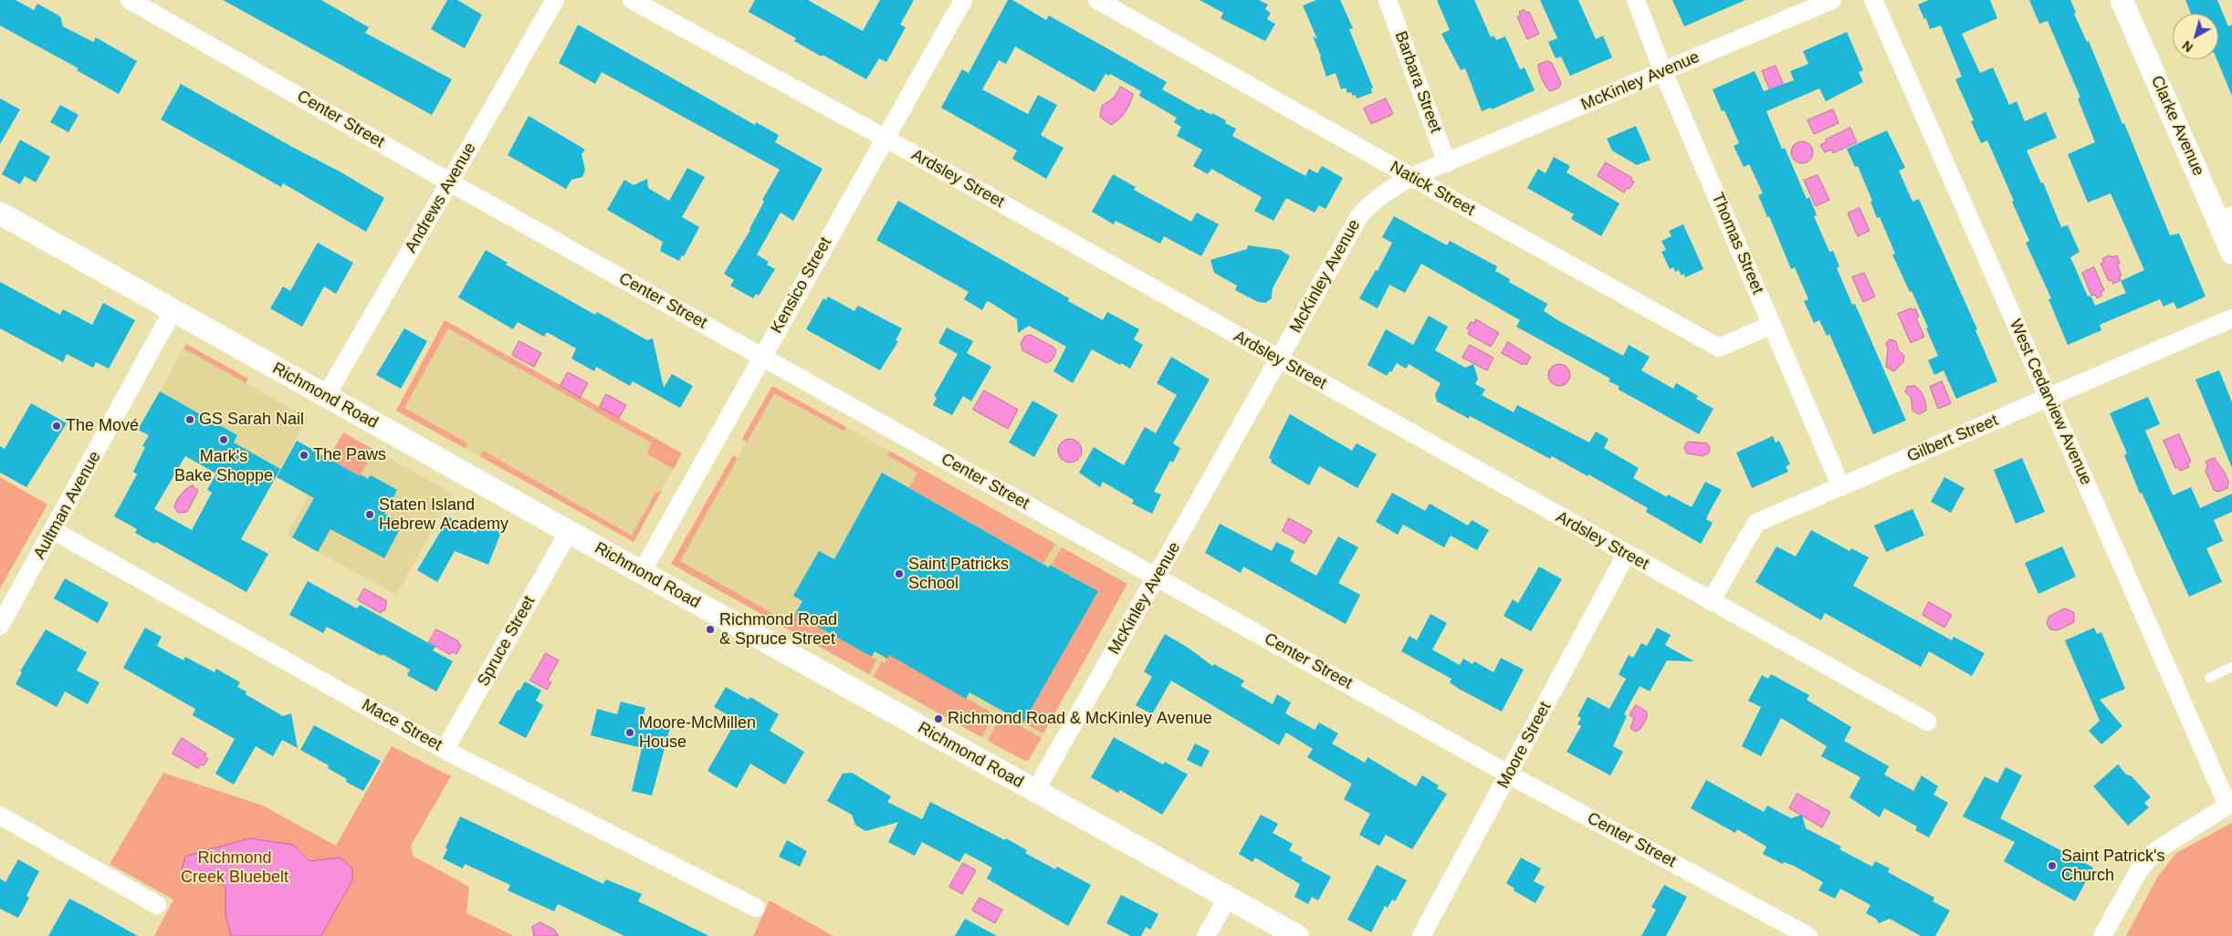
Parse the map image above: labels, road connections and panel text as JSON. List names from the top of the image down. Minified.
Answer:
{"streets":{"street":["McKinley Avenue","Barbara Street","Center Street","Clarke Avenue","Ardsley Street","Natick Street","Andrews Avenue","Thomas Street","Kensico Street","Richmond Road","West Cedarview Avenue","Gilbert Street","Aultman Avenue","Spruce Street","Mace Street","Moore Street"]},"crossings":[["McKinley Avenue","Barbara Street"],["McKinley Avenue","Center Street"],["McKinley Avenue","Ardsley Street"],["McKinley Avenue","Natick Street"],["McKinley Avenue","Thomas Street"],["McKinley Avenue","Richmond Road"],["Center Street","Andrews Avenue"],["Center Street","Kensico Street"],["Center Street","Moore Street"],["Ardsley Street","Kensico Street"],["Ardsley Street","Gilbert Street"],["Ardsley Street","Moore Street"],["Natick Street","Thomas Street"],["Andrews Avenue","Richmond Road"],["Thomas Street","Gilbert Street"],["Kensico Street","Richmond Road"],["Richmond Road","Aultman Avenue"],["Richmond Road","Spruce Street"],["West Cedarview Avenue","Gilbert Street"],["Aultman Avenue","Mace Street"],["Spruce Street","Mace Street"]],"parks":["Richmond Creek Bluebelt"],"places":["GS Sarah Nail","The Mové","Mark's Bake Shoppe","The Paws","Staten Island Hebrew Academy","Saint Patricks School","Richmond Road & Spruce Street","Richmond Road & McKinley Avenue","Moore-McMillen House","Saint Patrick's Church"],"north":"bottom left"}
